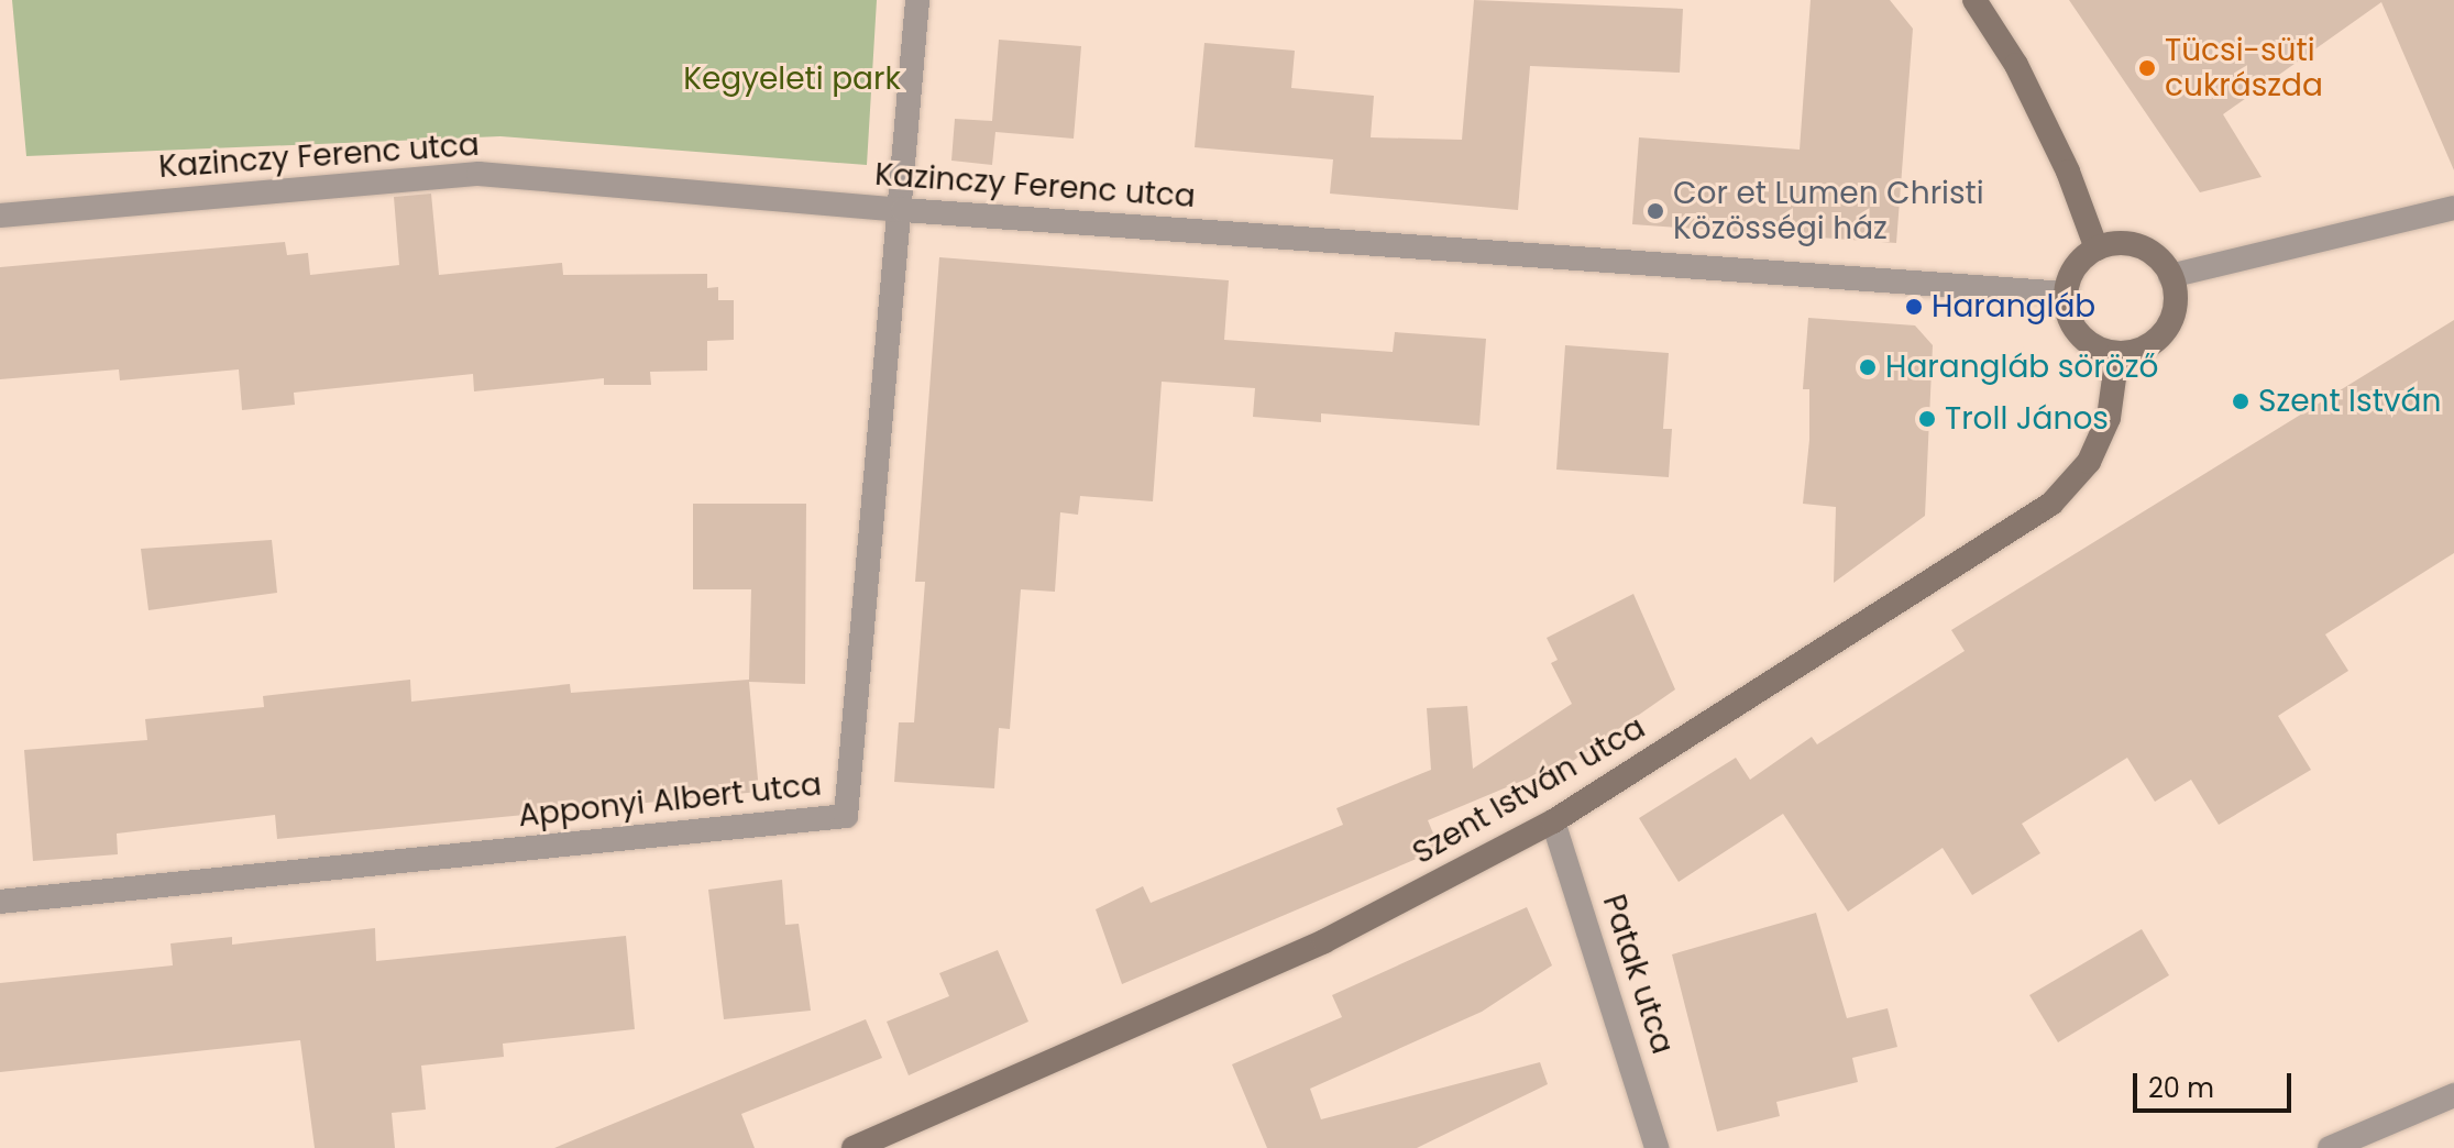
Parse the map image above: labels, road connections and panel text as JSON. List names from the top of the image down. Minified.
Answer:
{"streets":{"main road":["Szent István utca"],"street":["Kazinczy Ferenc utca","Apponyi Albert utca","Patak utca"]},"crossings":[["Kazinczy Ferenc utca","Szent István utca"],["Kazinczy Ferenc utca","Apponyi Albert utca"],["Szent István utca","Patak utca"]],"parks":["Kegyeleti park"],"places":["Tücsi-süti cukrászda","Cor et Lumen Christi Közösségi ház","Harangláb","Harangláb söröző","Szent István","Troll János"],"scale_bar":"20 m"}
